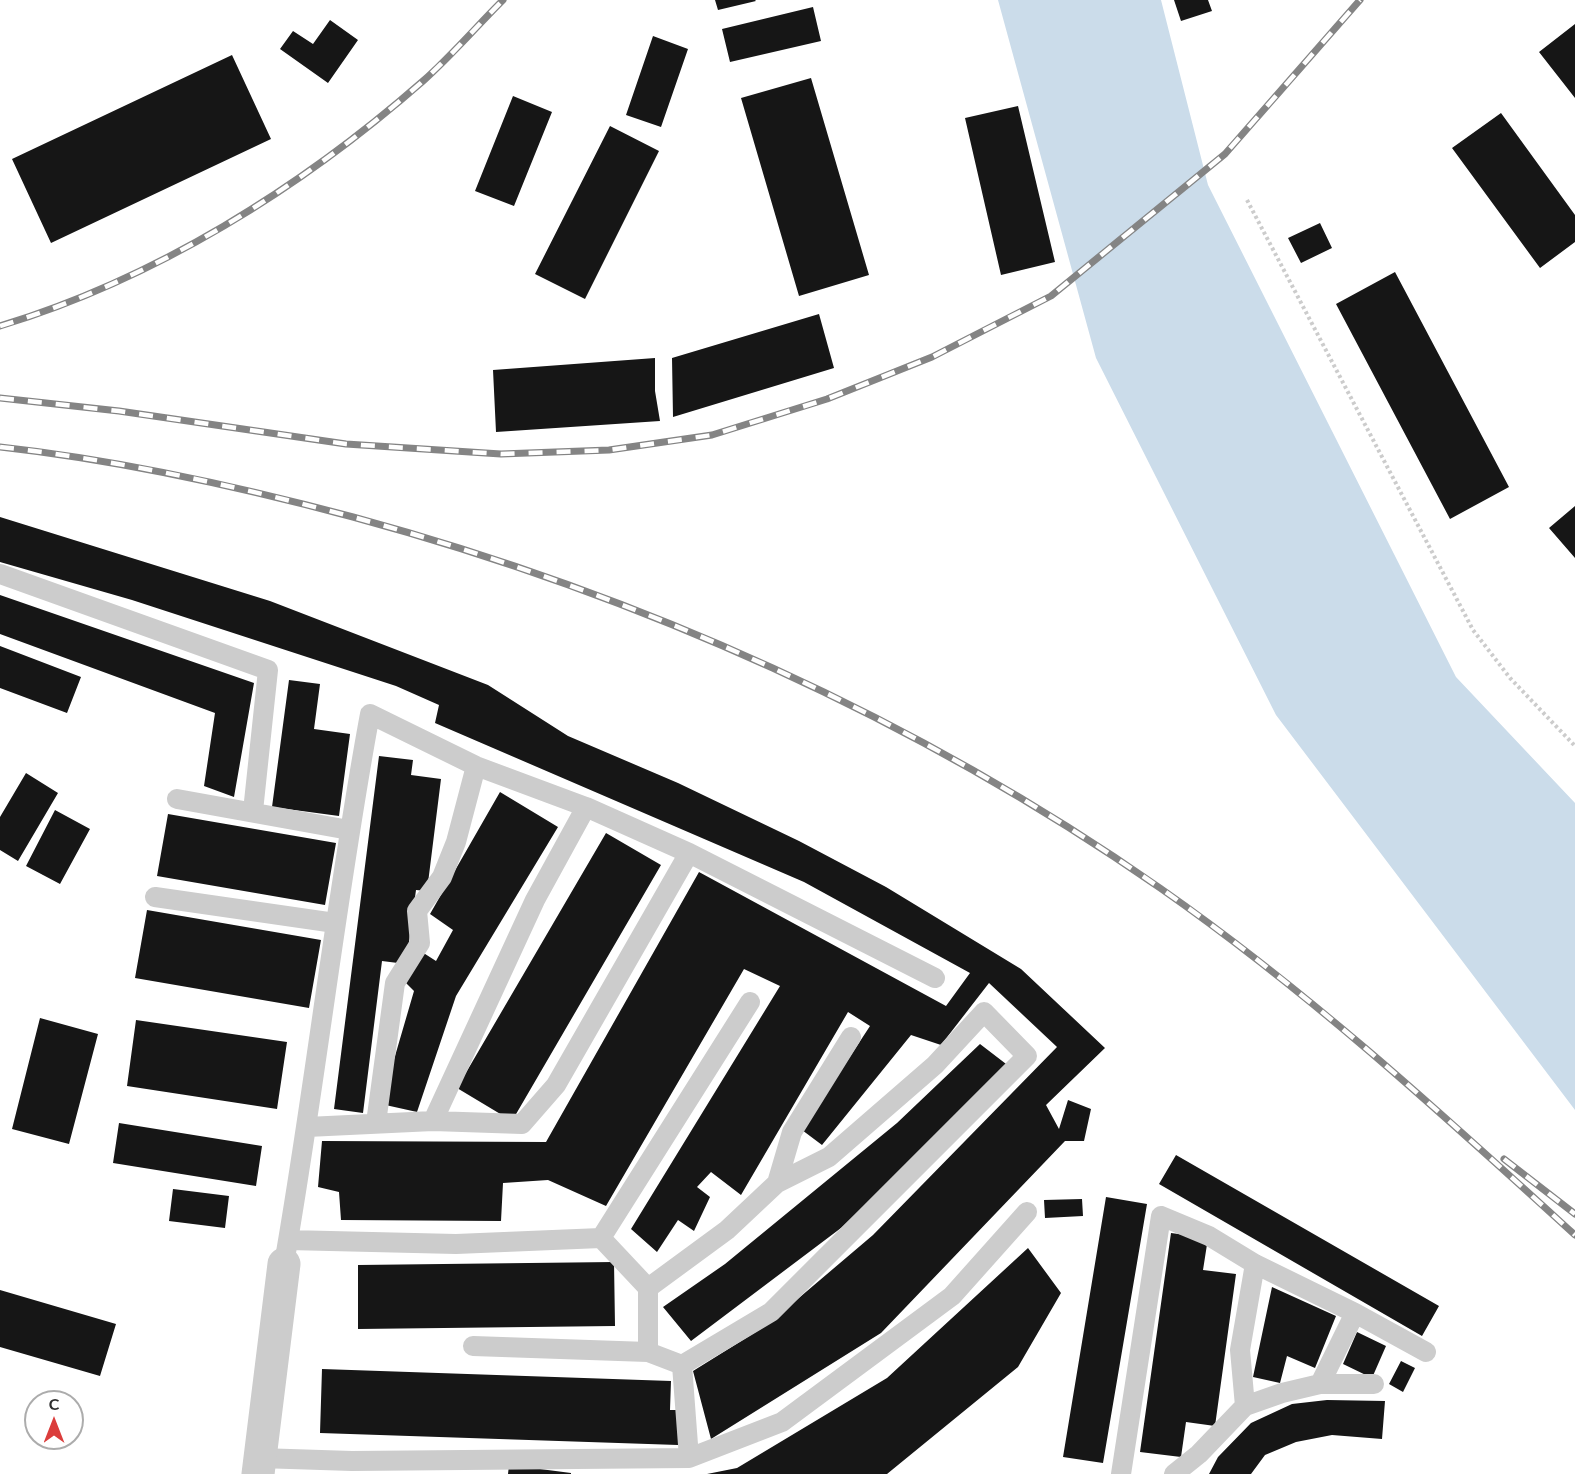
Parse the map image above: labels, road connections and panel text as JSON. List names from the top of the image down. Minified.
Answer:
{"north":"top"}
